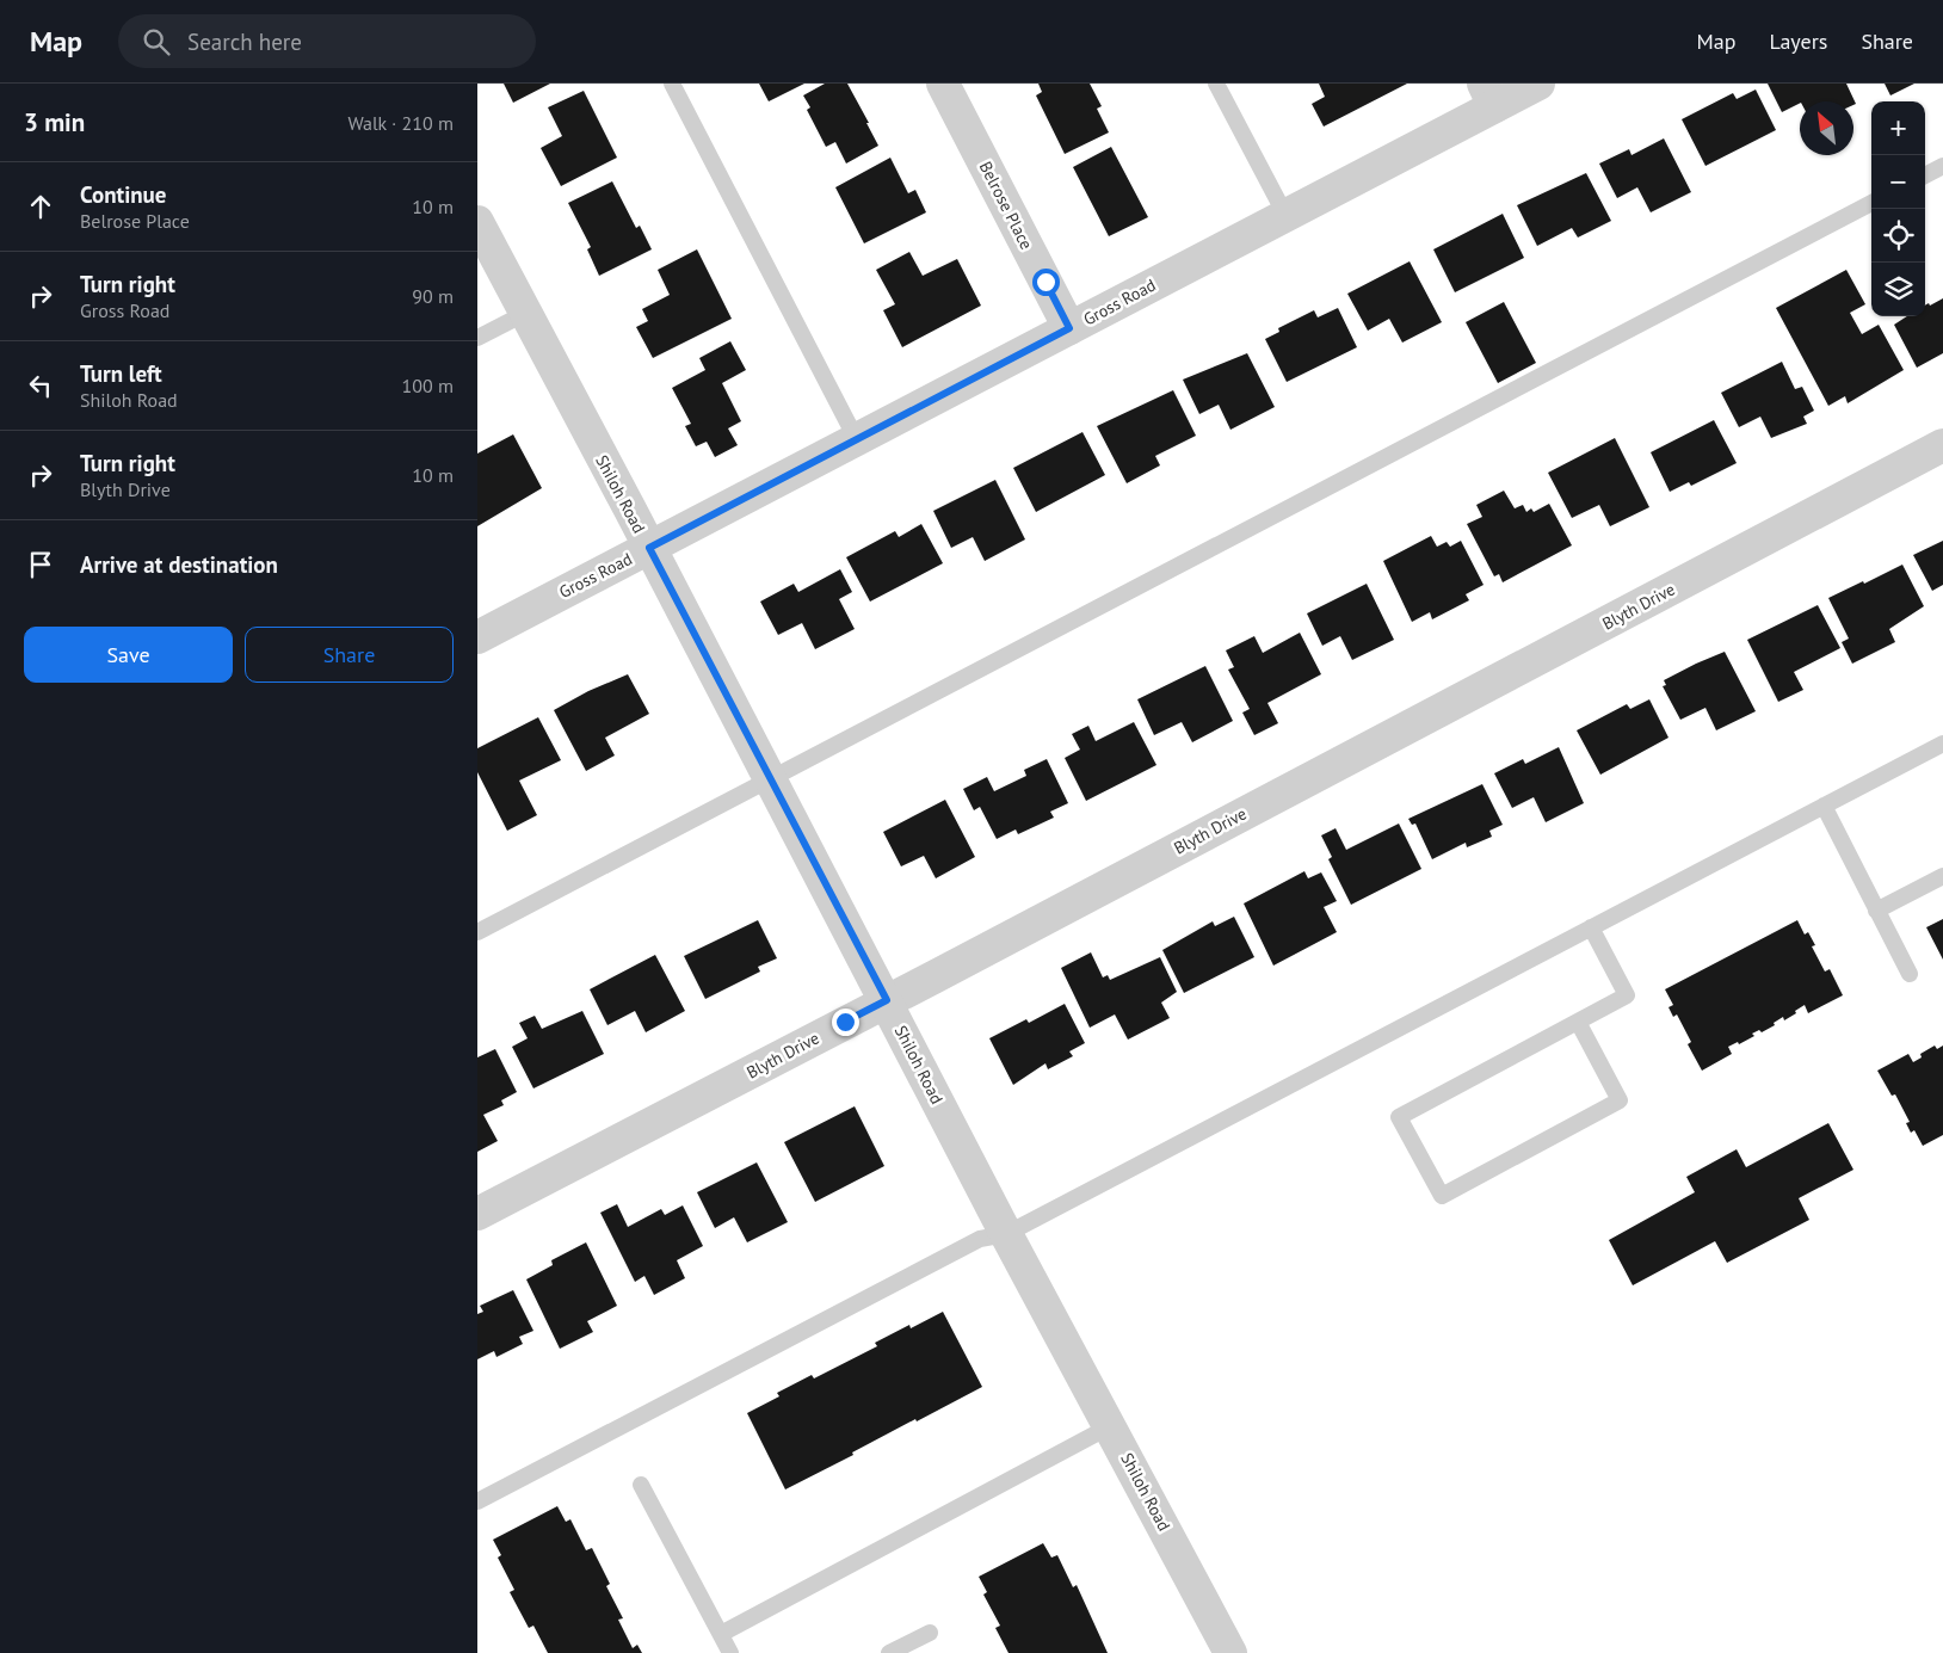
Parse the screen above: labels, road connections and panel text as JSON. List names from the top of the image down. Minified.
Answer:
{"streets":{"street":["Belrose Place","Gross Road","Shiloh Road","Blyth Drive"]},"crossings":[["Belrose Place","Gross Road"],["Gross Road","Shiloh Road"],["Shiloh Road","Blyth Drive"]],"north":"top left","page":{"header":"Map","search":"Search here","nav":["Map","Layers","Share"],"heading":["3 min","Walk · 210 m"],"map_buttons":["+","−"],"list":[["Continue","Belrose Place","10 m"],["Turn right","Gross Road","90 m"],["Turn left","Shiloh Road","100 m"],["Turn right","Blyth Drive","10 m"],"Arrive at destination"],"buttons":["Save","Share"]}}
